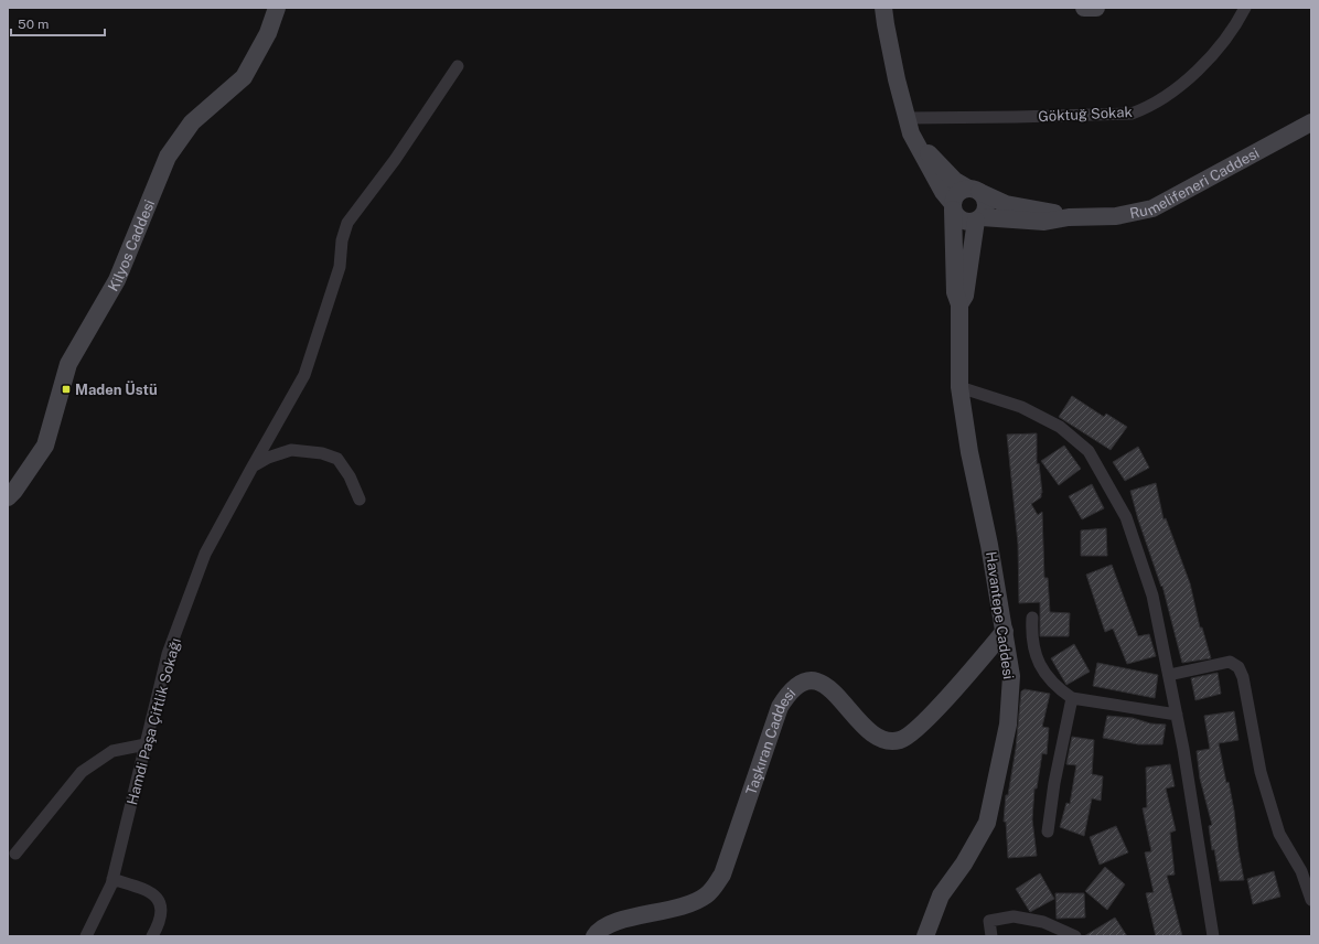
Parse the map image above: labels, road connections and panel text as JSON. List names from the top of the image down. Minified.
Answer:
{"streets":{"street":["Göktuğ Sokak","Rumelifeneri Caddesi","Kilyos Caddesi","Havantepe Caddesi","Hamdi Paşa Çiftlik Sokağı","Taşkıran Caddesi"]},"crossings":[["Göktuğ Sokak","Rumelifeneri Caddesi"],["Rumelifeneri Caddesi","Havantepe Caddesi"],["Havantepe Caddesi","Taşkıran Caddesi"]],"places":{"transit":["Maden Üstü"]},"scale_bar":"50 m"}
